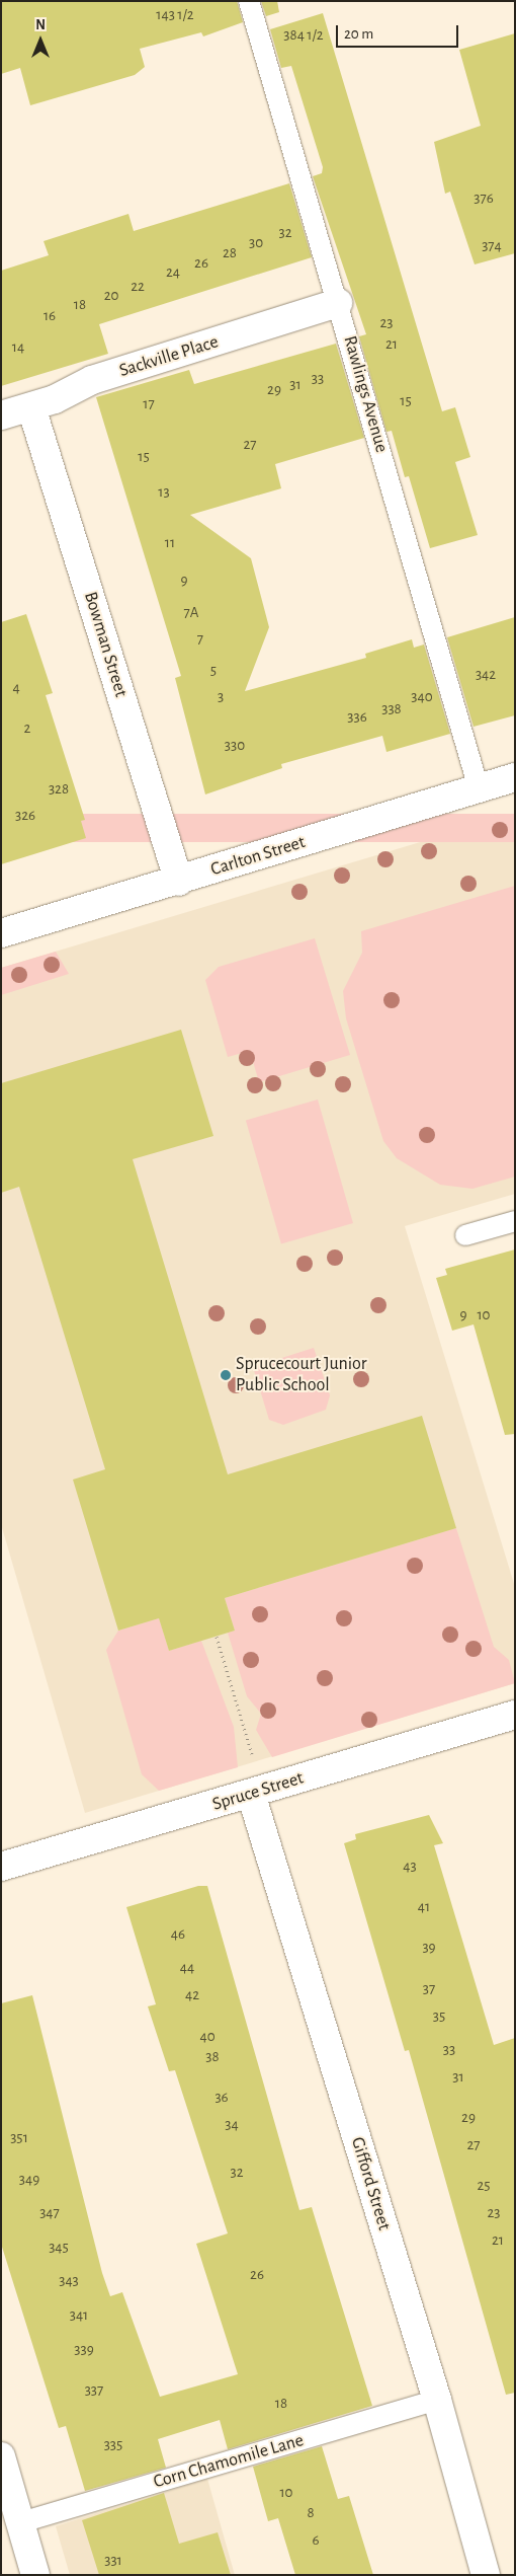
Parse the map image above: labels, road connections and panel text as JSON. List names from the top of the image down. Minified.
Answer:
{"streets":{"street":["Sackville Place","Bowman Street","Carlton Street","Spruce Street","Gifford Street"],"lane":["Rawlings Avenue","Corn Chamomile Lane"]},"crossings":[["Sackville Place","Rawlings Avenue"],["Sackville Place","Bowman Street"],["Rawlings Avenue","Carlton Street"],["Bowman Street","Carlton Street"],["Spruce Street","Gifford Street"],["Gifford Street","Corn Chamomile Lane"]],"places":["Sprucecourt Junior Public School"],"house_numbers":["143 1/2","384 1/2","376","32","30","374","28","26","24","22","20","18","16","23","21","14","33","31","29","15","17","27","15","13","11","9","7A","7","5","342","4","3","340","338","336","2","330","328","326","9","10","43","41","46","39","44","37","42","35","40","33","38","31","36","29","34","351","27","32","349","25","347","23","21","345","26","343","341","339","337","18","335","10","8","6","331"],"scale_bar":"20 m","north":"top"}
